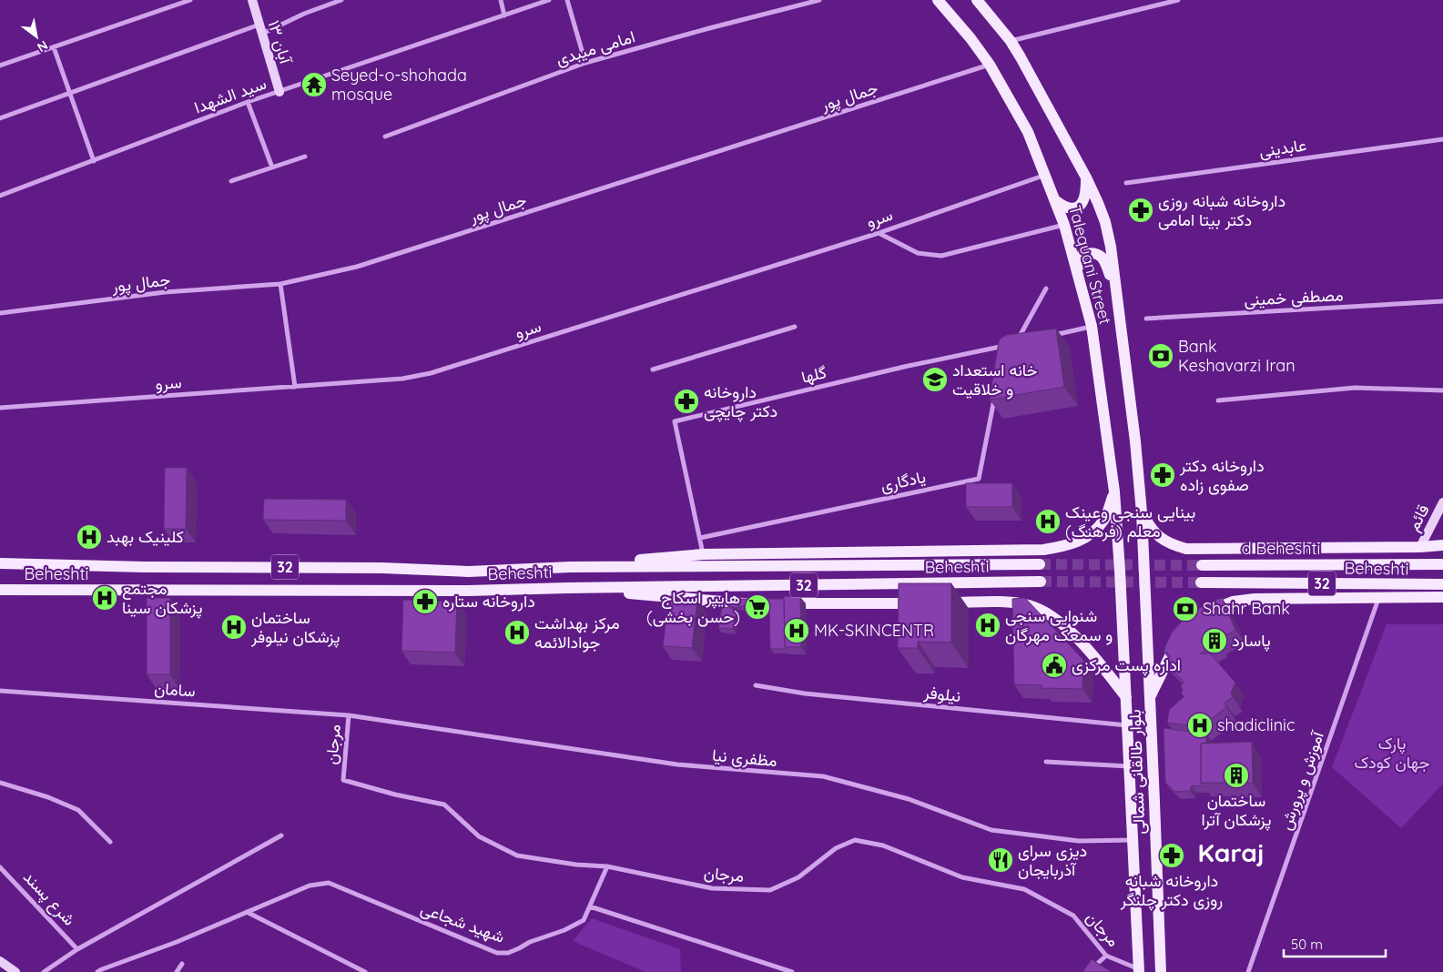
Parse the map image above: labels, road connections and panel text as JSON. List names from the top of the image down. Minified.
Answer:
{"streets":{"main road":["Talequani Street","d Beheshti","32","Beheshti","بلوار طالقانی شمالی"],"street":["۱۳ آبان","امامی میبدی","سید الشهدا","جمال پور","عابدینی","سرو","مصطفی خمینی","گلها","یادگاری","قائم","سامان","نیلوفر","مرجان","مظفری نیا","آموزش و پرورش","شرع پسند","شهید شجاعی"]},"crossings":[["۱۳ آبان","سید الشهدا"],["جمال پور","Talequani Street"],["سرو","Talequani Street"],["Talequani Street","بلوار طالقانی شمالی"],["گلها","یادگاری"],["سامان","مرجان"],["سامان","مظفری نیا"],["نیلوفر","بلوار طالقانی شمالی"],["مرجان","مظفری نیا"],["مرجان","بلوار طالقانی شمالی"],["مرجان","شهید شجاعی"],["مظفری نیا","بلوار طالقانی شمالی"]],"districts":["Karaj"],"parks":["پارک جهان کودک"],"places":{"temple":["Seyed-o-shohada mosque"],"pharmacy":["داروخانه شبانه روزی دکتر بیتا امامی","داروخانه دکتر چایچی","داروخانه دکتر صفوی زاده","داروخانه ستاره","داروخانه شبانه روزی دکتر چلنگر"],"bank":["Bank Keshavarzi Iran","Shahr Bank"],"school or university":["خانه استعداد و خلاقیت"],"hospital":["بینایی سنجی وعینک معلم (فرهنگ)","کلینیک بهبد","مجتمع پزشکان سینا","شنوایی سنجی و سمعک مهرگان","ساختمان پزشکان نیلوفر","MK-SKINCENTR","مرکز بهداشت جوادالائمه","shadiclinic"],"supermarket":["هایپر اسکاج (حسن بخشی)"],"building":["پاسارد","ساختمان پزشکان آترا"],"public building":["اداره پست مرکزی"],"restaurant":["دیزی سرای آذربایجان"]},"scale_bar":"50 m","north":"bottom right"}
